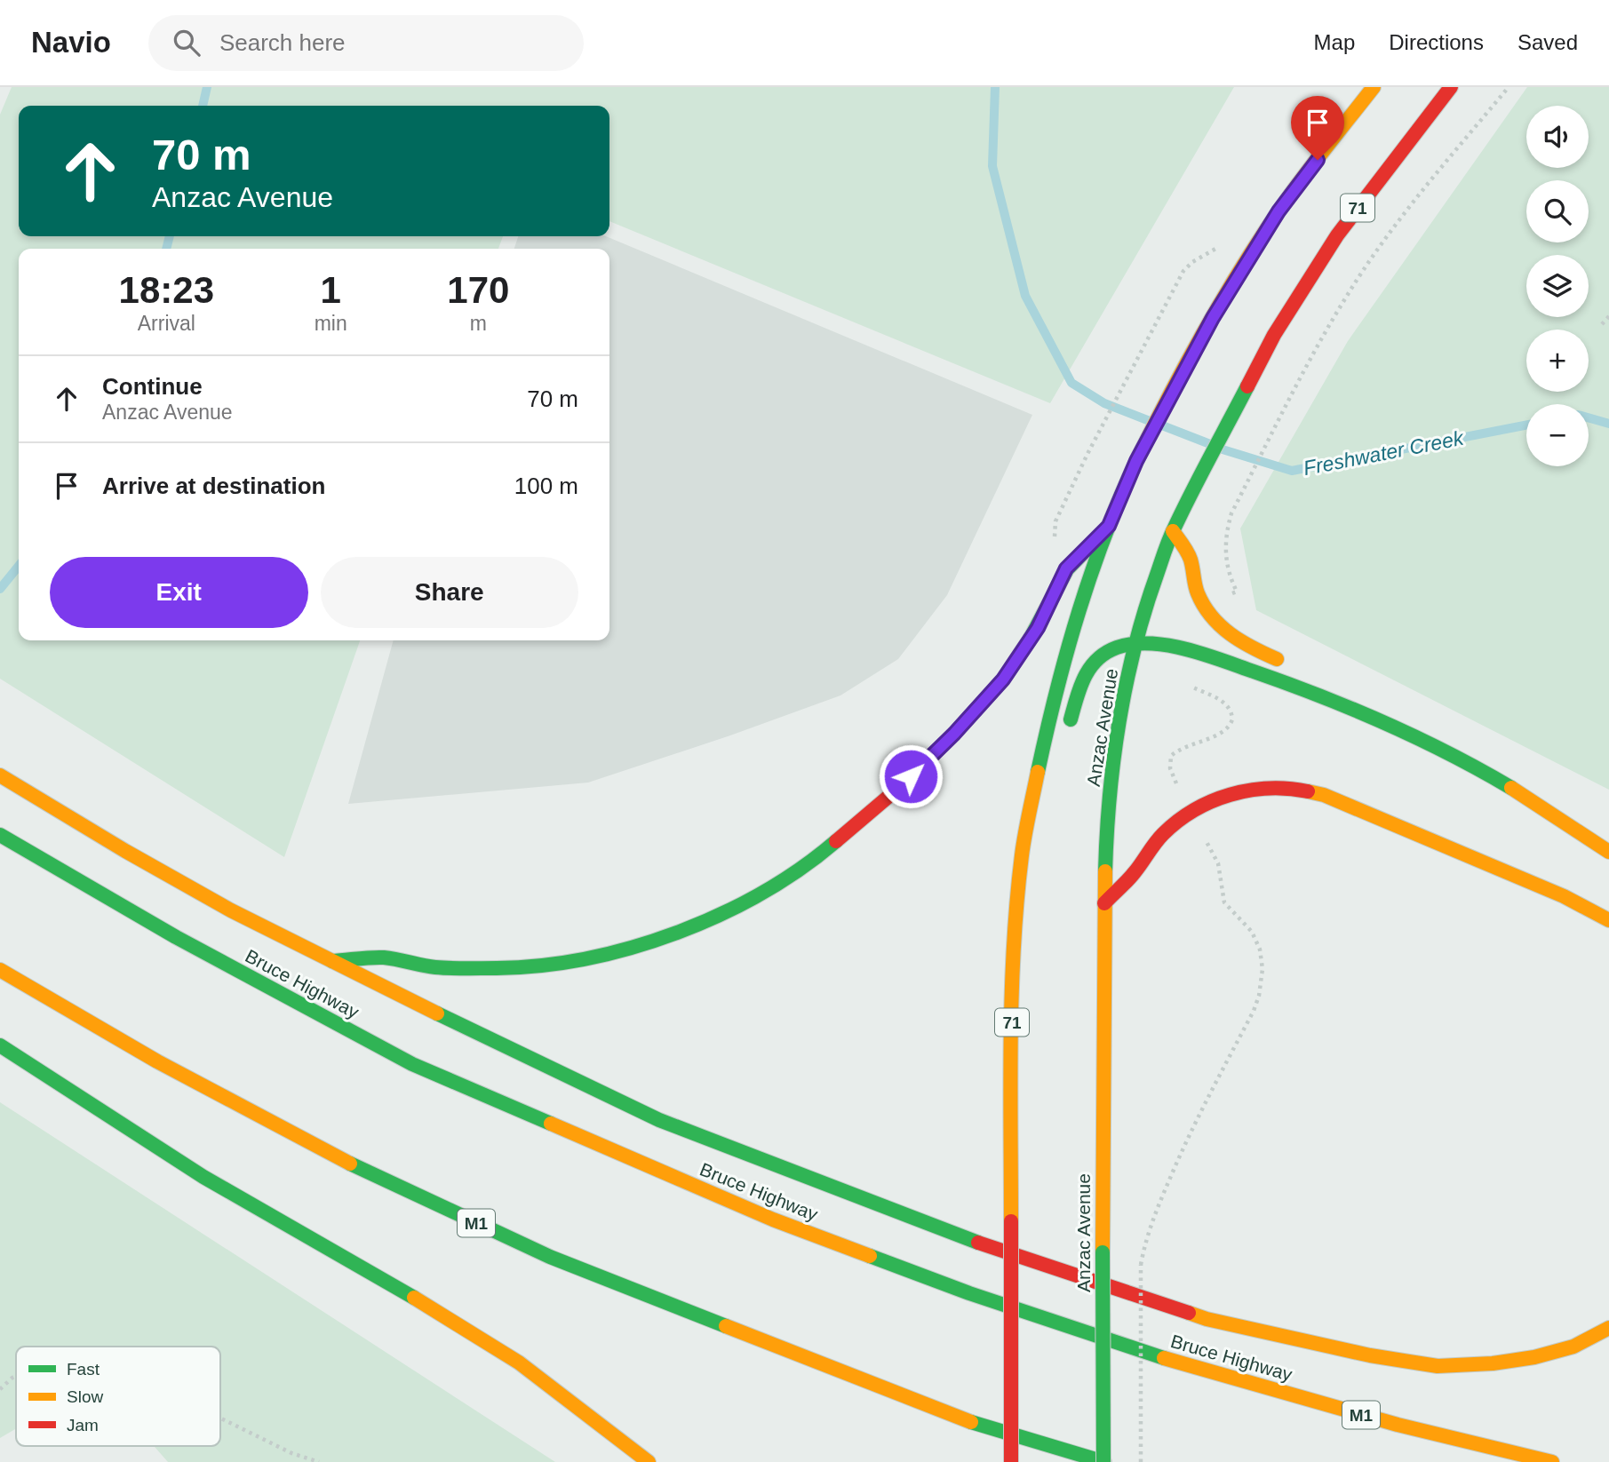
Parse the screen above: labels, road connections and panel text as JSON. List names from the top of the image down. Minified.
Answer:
{"streets":{"highway":["71","Anzac Avenue","Bruce Highway","M1"]},"crossings":[["Anzac Avenue","M1"]],"water":["Freshwater Creek"],"legend":["Fast","Slow","Jam"],"page":{"header":"Navio","search":"Search here","nav":["Map","Directions","Saved"],"map_buttons":["+","−"],"turn":["70 m","Anzac Avenue"],"eta":["18:23","Arrival","1","min","170","m"],"list":[{"name":"Continue","note":"Anzac Avenue","value":"70 m"},{"name":"Arrive at destination","value":"100 m"}],"buttons":["Exit","Share"]}}
